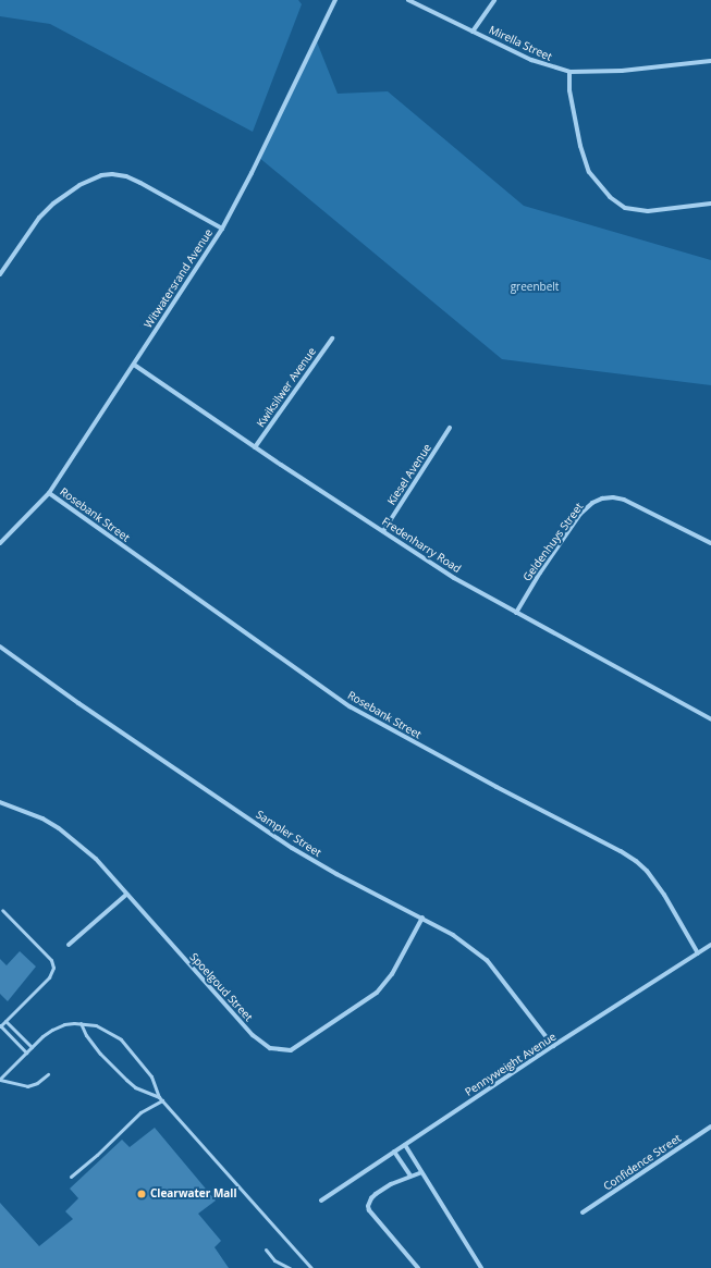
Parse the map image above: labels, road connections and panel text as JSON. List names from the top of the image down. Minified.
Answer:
{"streets":{"street":["Mirella Street","Witwatersrand Avenue","Kwiksilwer Avenue","Kiesel Avenue","Rosebank Street","Geldenhuys Street","Fredenharry Road","Sampler Street","Spoelgoud Street","Pennyweight Avenue","Confidence Street"]},"crossings":[["Witwatersrand Avenue","Rosebank Street"],["Witwatersrand Avenue","Fredenharry Road"],["Kwiksilwer Avenue","Fredenharry Road"],["Kiesel Avenue","Fredenharry Road"],["Rosebank Street","Pennyweight Avenue"],["Geldenhuys Street","Fredenharry Road"],["Sampler Street","Spoelgoud Street"],["Sampler Street","Pennyweight Avenue"]],"parks":["greenbelt"],"places":["Clearwater Mall"]}
